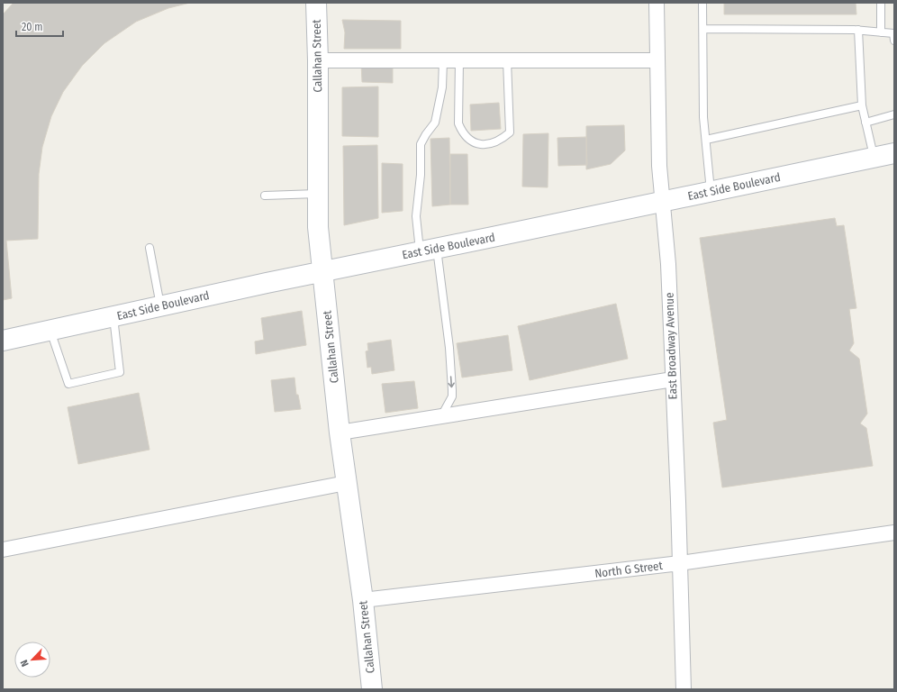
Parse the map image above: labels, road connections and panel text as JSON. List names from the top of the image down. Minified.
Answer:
{"streets":{"main road":["Callahan Street","East Side Boulevard"],"street":["East Broadway Avenue","North G Street"]},"crossings":[["Callahan Street","East Side Boulevard"],["Callahan Street","North G Street"],["East Side Boulevard","East Broadway Avenue"],["East Broadway Avenue","North G Street"]],"scale_bar":"20 m","north":"bottom left"}
